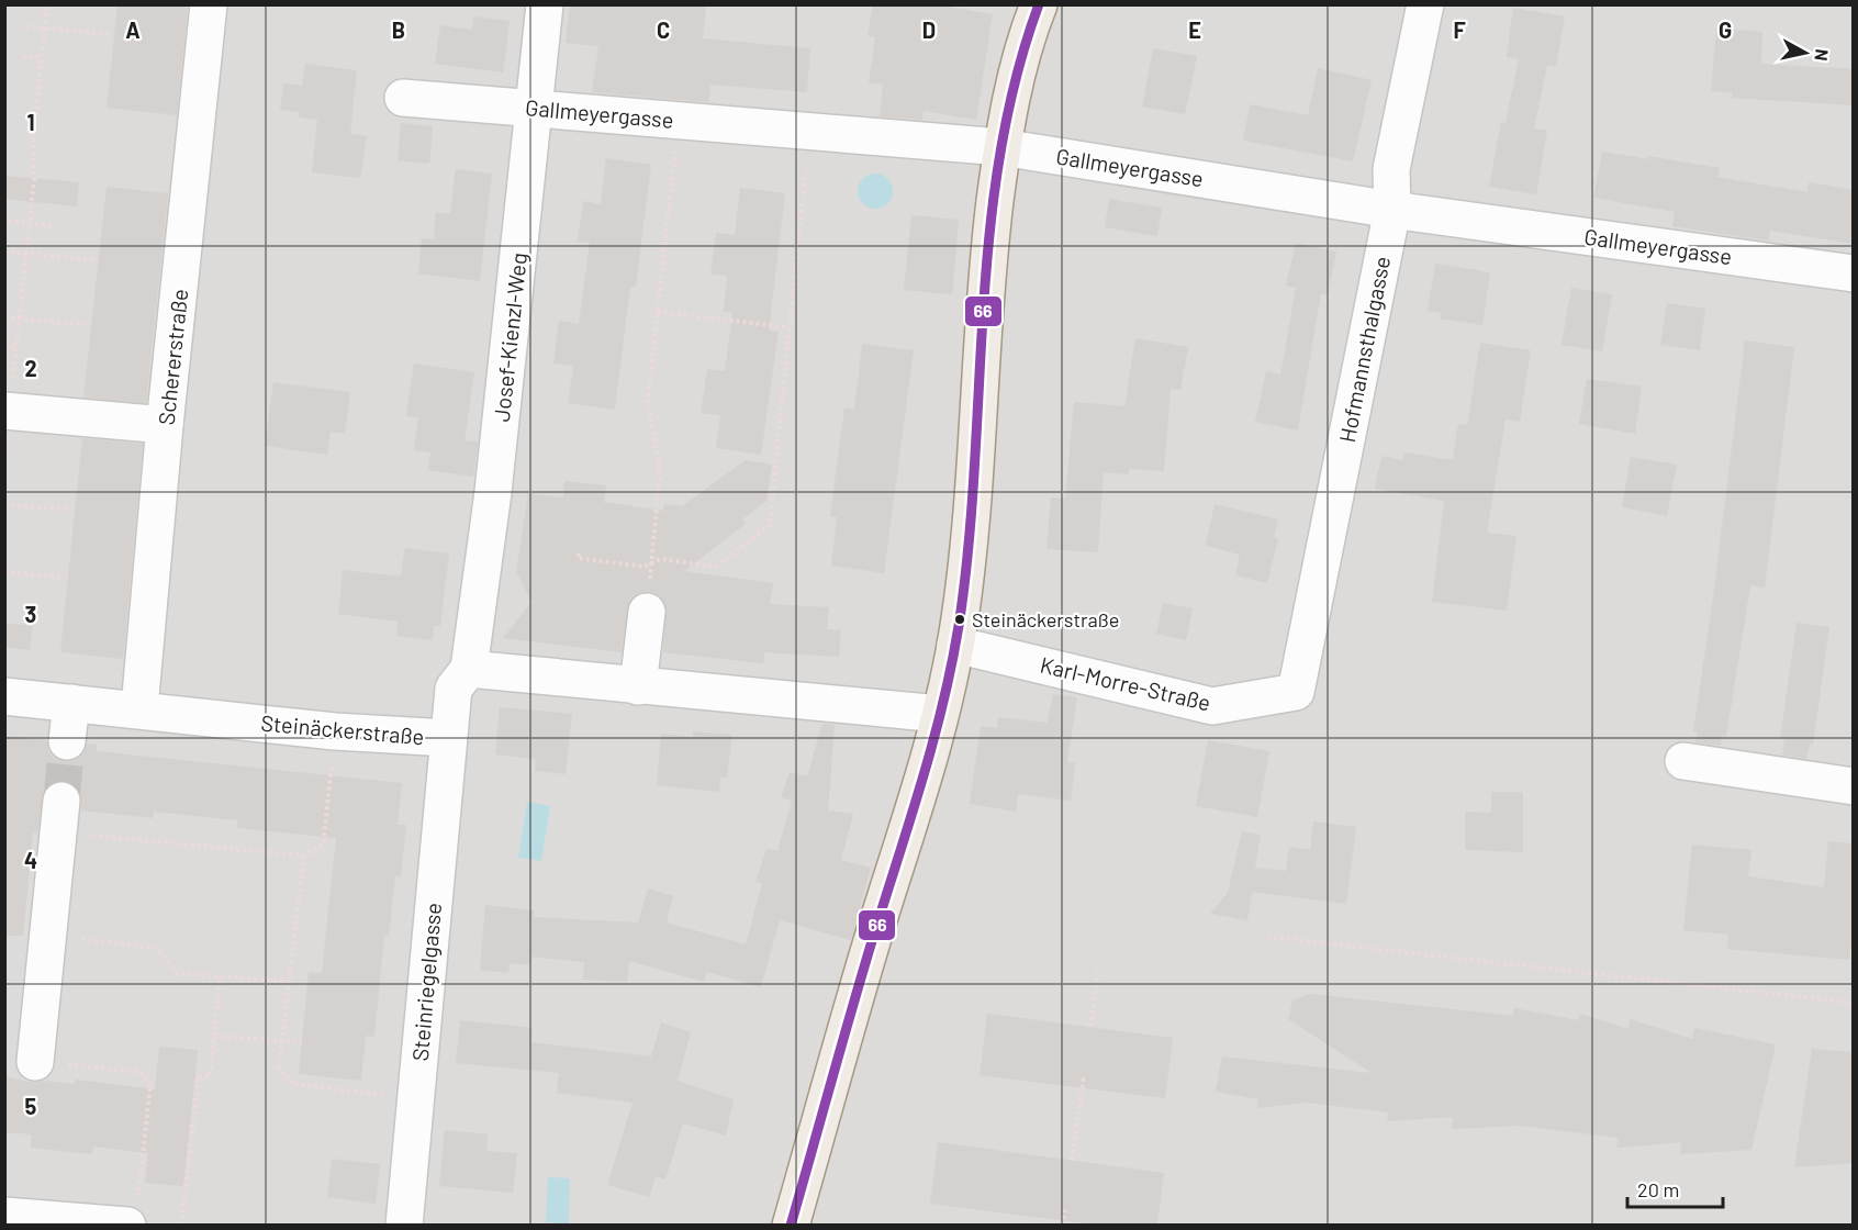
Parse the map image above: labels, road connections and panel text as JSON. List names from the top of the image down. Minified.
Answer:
{"streets":{"street":["Gallmeyergasse","Josef-Kienzl-Weg","Hofmannsthalgasse","Schererstraße","Karl-Morre-Straße","Steinäckerstraße","Steinriegelgasse"]},"crossings":[["Gallmeyergasse","Josef-Kienzl-Weg"],["Gallmeyergasse","Hofmannsthalgasse"],["Josef-Kienzl-Weg","Steinäckerstraße"],["Hofmannsthalgasse","Karl-Morre-Straße"],["Schererstraße","Steinäckerstraße"],["Steinäckerstraße","Steinriegelgasse"]],"places":["Steinäckerstraße"],"lines":["transit line 66"],"scale_bar":"20 m","north":"right","grid":{"columns":["A","B","C","D","E","F","G"],"rows":["1","2","3","4","5"]}}
